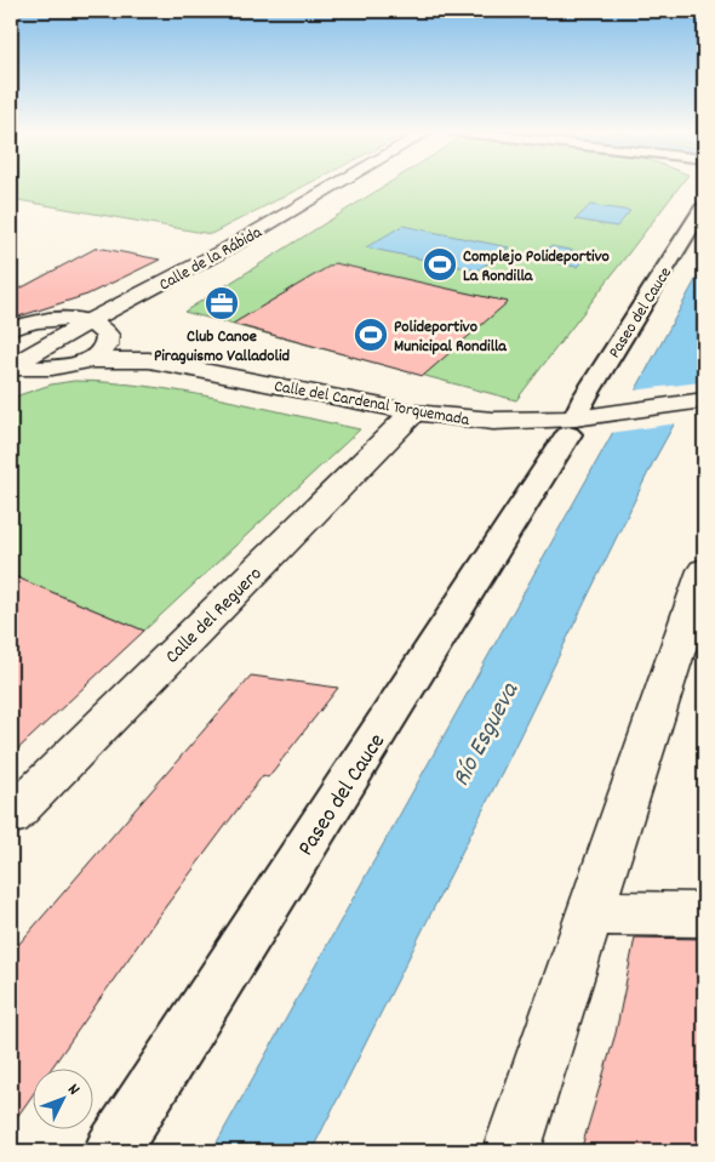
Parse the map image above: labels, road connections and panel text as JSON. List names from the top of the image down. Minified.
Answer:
{"streets":{"street":["Calle de la Rábida","Paseo del Cauce","Calle del Cardenal Torquemada","Calle del Reguero"]},"crossings":[["Calle de la Rábida","Calle del Cardenal Torquemada"],["Paseo del Cauce","Calle del Cardenal Torquemada"],["Calle del Cardenal Torquemada","Calle del Reguero"]],"water":["Río Esgueva"],"places":{"sports":["Complejo Polideportivo La Rondilla","Polideportivo Municipal Rondilla"],"office":["Club Canoe Piraguismo Valladolid"]},"north":"top right"}
